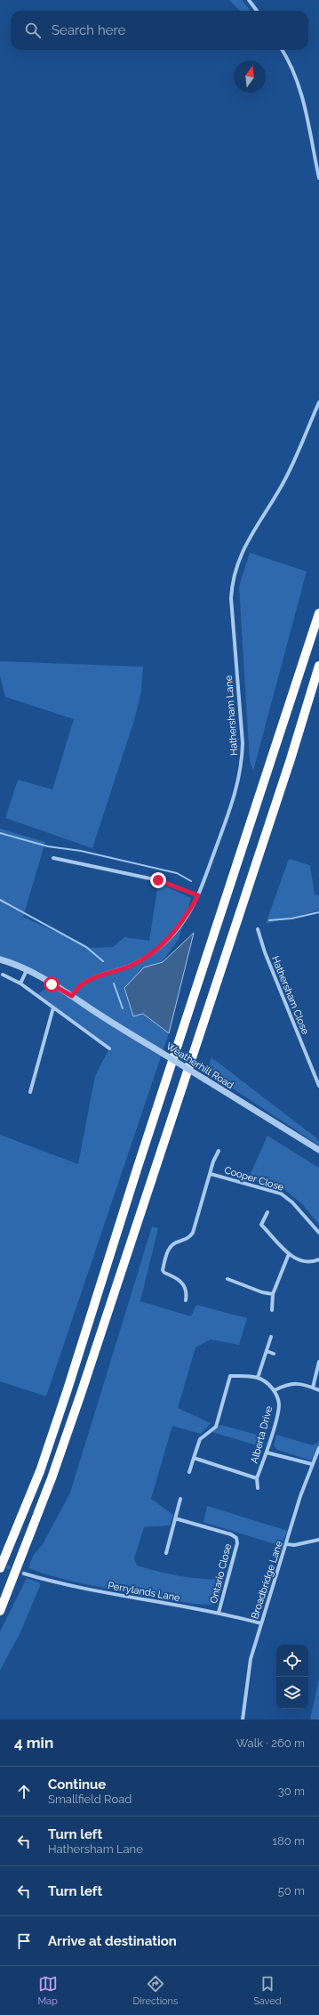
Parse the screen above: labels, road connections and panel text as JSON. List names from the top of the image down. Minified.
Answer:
{"streets":{"street":["Hathersham Lane","Hathersham Close","Weatherhill Road","Cooper Close","Alberta Drive","Ontario Close","Broadbridge Lane","Perrylands Lane"]},"crossings":[["Hathersham Lane","Weatherhill Road"],["Ontario Close","Perrylands Lane"],["Broadbridge Lane","Perrylands Lane"]],"north":"top","page":{"search":"Search here","heading":["4 min","Walk · 260 m"],"list":[["Continue","Smallfield Road","30 m"],["Turn left","Hathersham Lane","180 m"],["Turn left","50 m"],"Arrive at destination"],"nav":["Map","Directions","Saved"]}}
